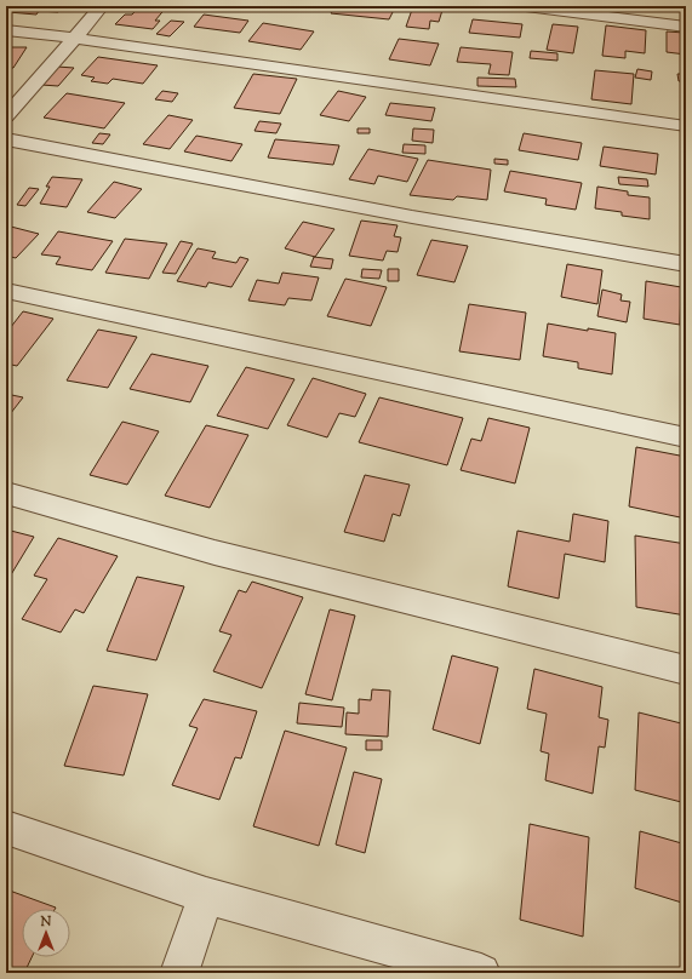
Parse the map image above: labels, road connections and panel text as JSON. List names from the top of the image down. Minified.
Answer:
{"north":"top"}
